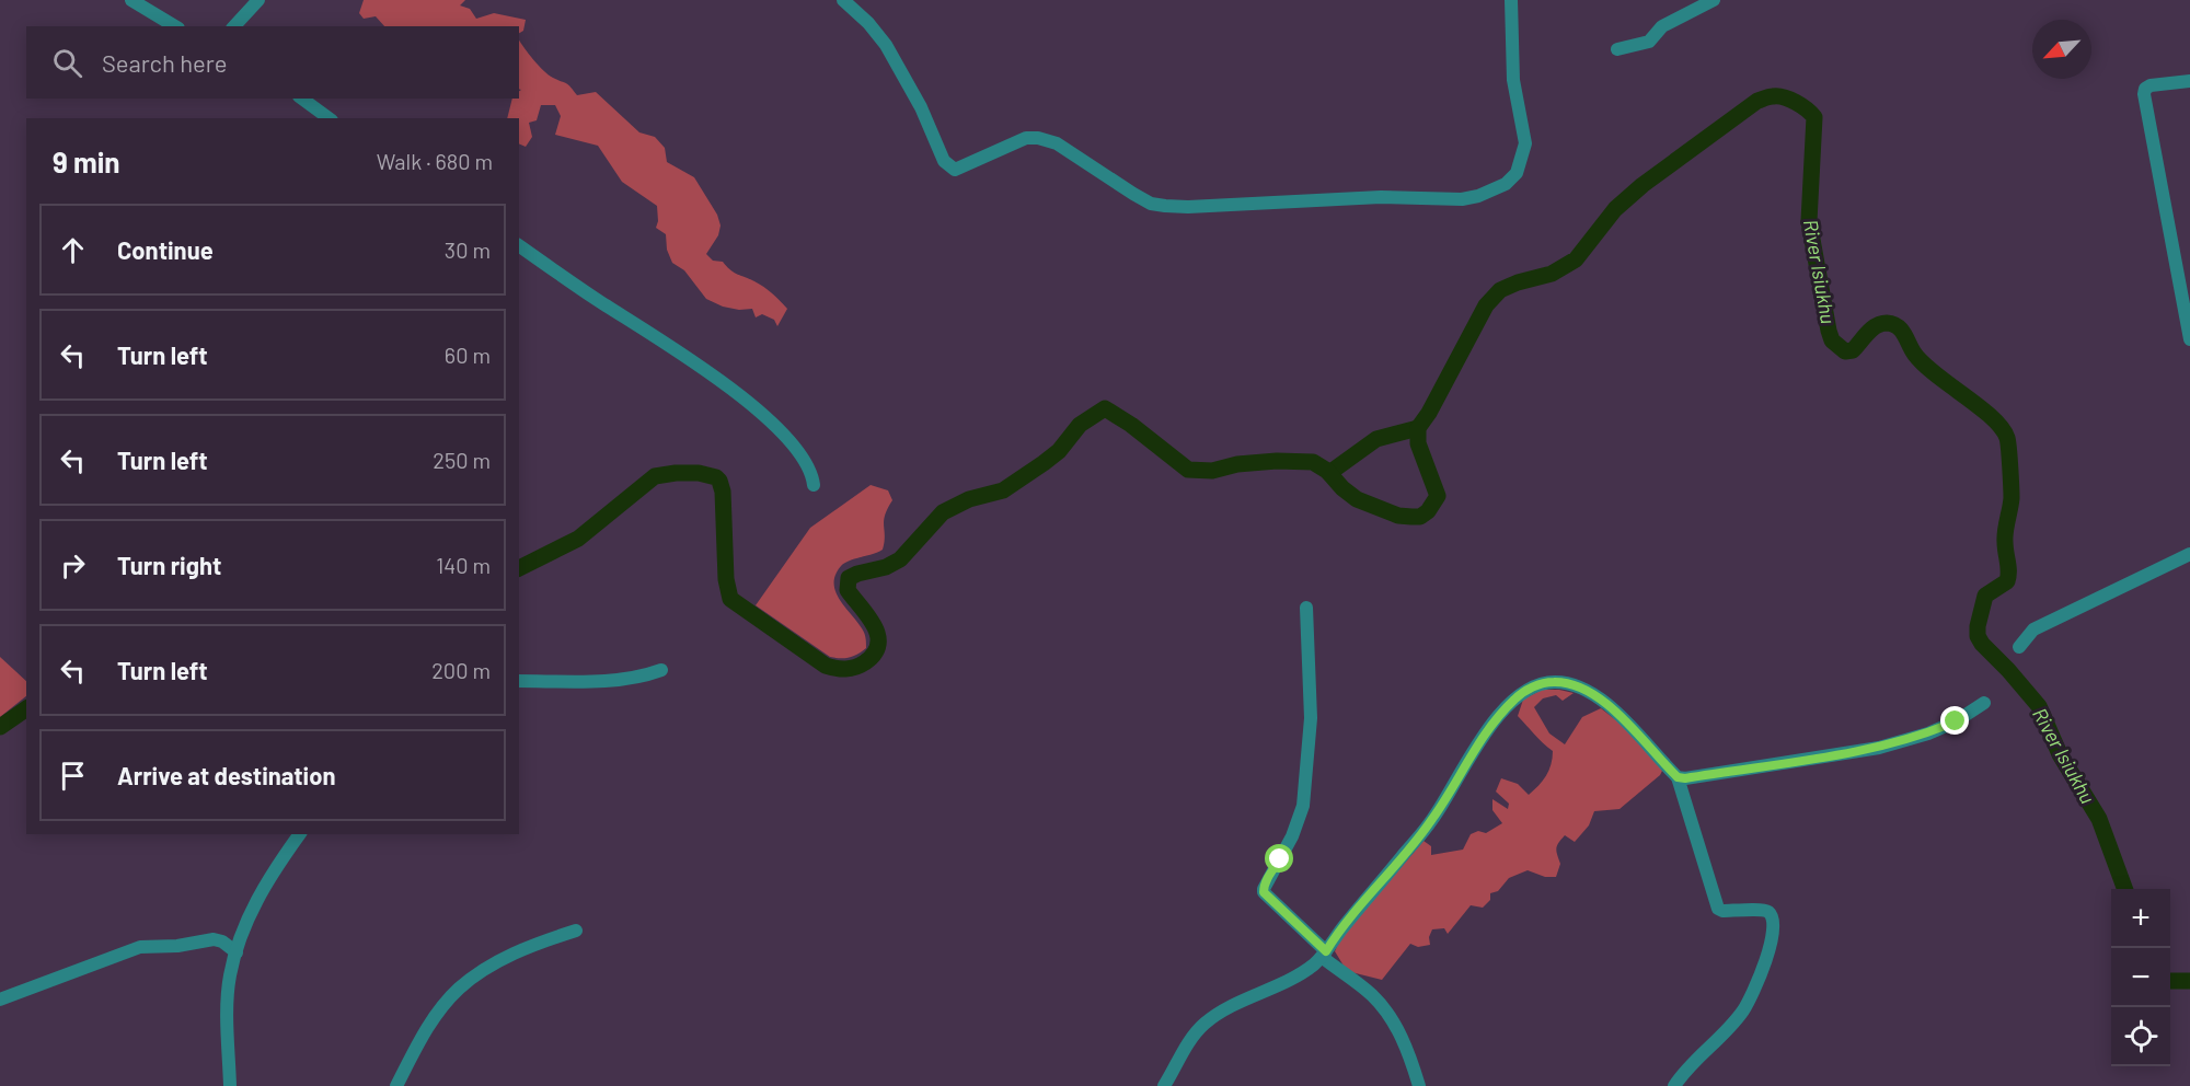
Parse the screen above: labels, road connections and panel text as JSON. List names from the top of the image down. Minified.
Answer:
{"water":["River Isiukhu"],"north":"bottom left","page":{"search":"Search here","heading":["9 min","Walk · 680 m"],"list":[["Continue","30 m"],["Turn left","60 m"],["Turn left","250 m"],["Turn right","140 m"],["Turn left","200 m"],"Arrive at destination"],"map_buttons":["+","−"]}}
